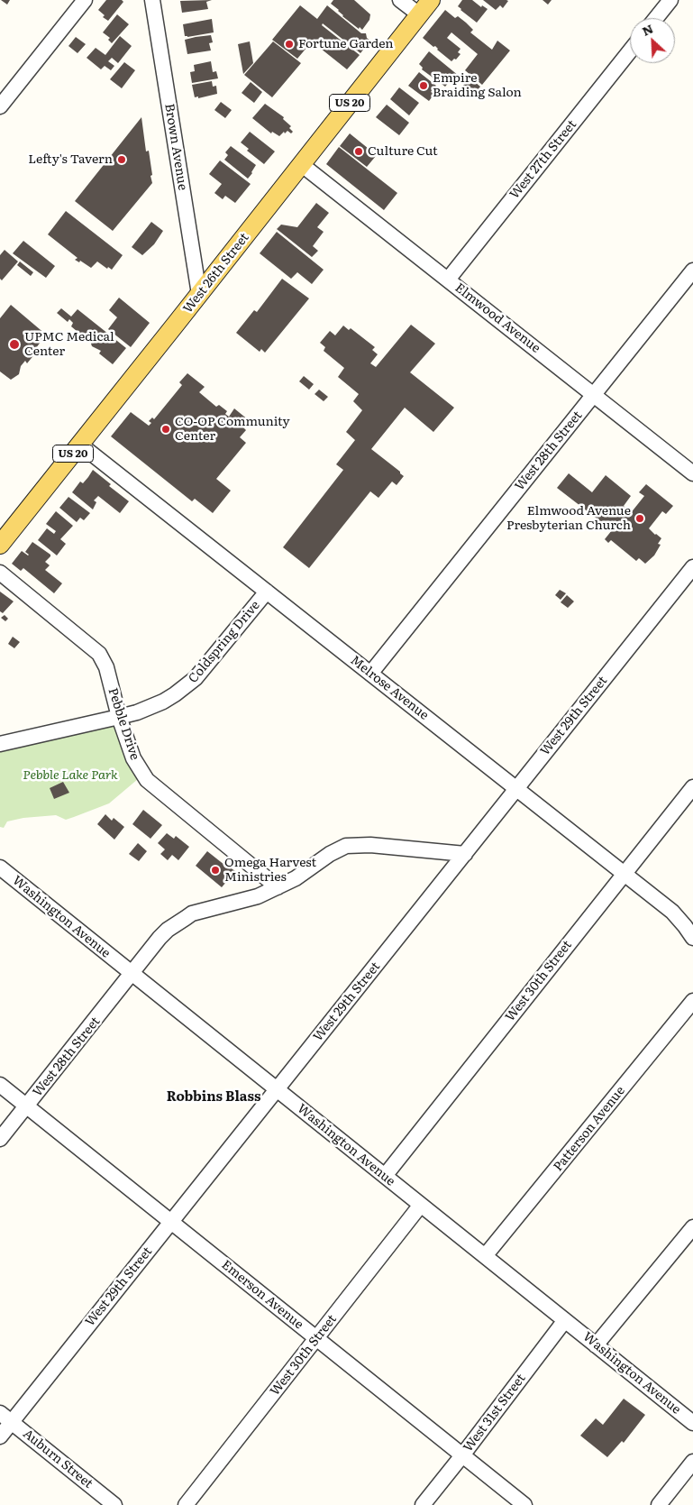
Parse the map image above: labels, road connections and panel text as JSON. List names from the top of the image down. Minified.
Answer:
{"streets":{"main road":["US 20","West 26th Street"],"street":["Brown Avenue","West 27th Street","Elmwood Avenue","West 28th Street","Coldspring Drive","Melrose Avenue","West 29th Street","Pebble Drive","Washington Avenue","West 30th Street","Patterson Avenue","Emerson Avenue","West 31st Street","Auburn Street"]},"crossings":[["Brown Avenue","West 26th Street"],["West 27th Street","Elmwood Avenue"],["West 26th Street","Elmwood Avenue"],["West 26th Street","Melrose Avenue"],["Elmwood Avenue","West 28th Street"],["West 28th Street","Melrose Avenue"],["West 28th Street","West 29th Street"],["West 28th Street","Pebble Drive"],["West 28th Street","Washington Avenue"],["West 28th Street","Emerson Avenue"],["Coldspring Drive","Melrose Avenue"],["Coldspring Drive","Pebble Drive"],["Melrose Avenue","West 29th Street"],["Melrose Avenue","West 30th Street"],["West 29th Street","Washington Avenue"],["West 29th Street","Emerson Avenue"],["West 29th Street","Auburn Street"],["Washington Avenue","West 30th Street"],["Washington Avenue","Patterson Avenue"],["Washington Avenue","West 31st Street"],["West 30th Street","Emerson Avenue"],["Emerson Avenue","West 31st Street"]],"districts":["Robbins Blass"],"parks":["Pebble Lake Park"],"places":["Fortune Garden","Empire Braiding Salon","Culture Cut","Lefty's Tavern","UPMC Medical Center","CO-OP Community Center","Elmwood Avenue Presbyterian Church","Omega Harvest Ministries"],"north":"top left"}
